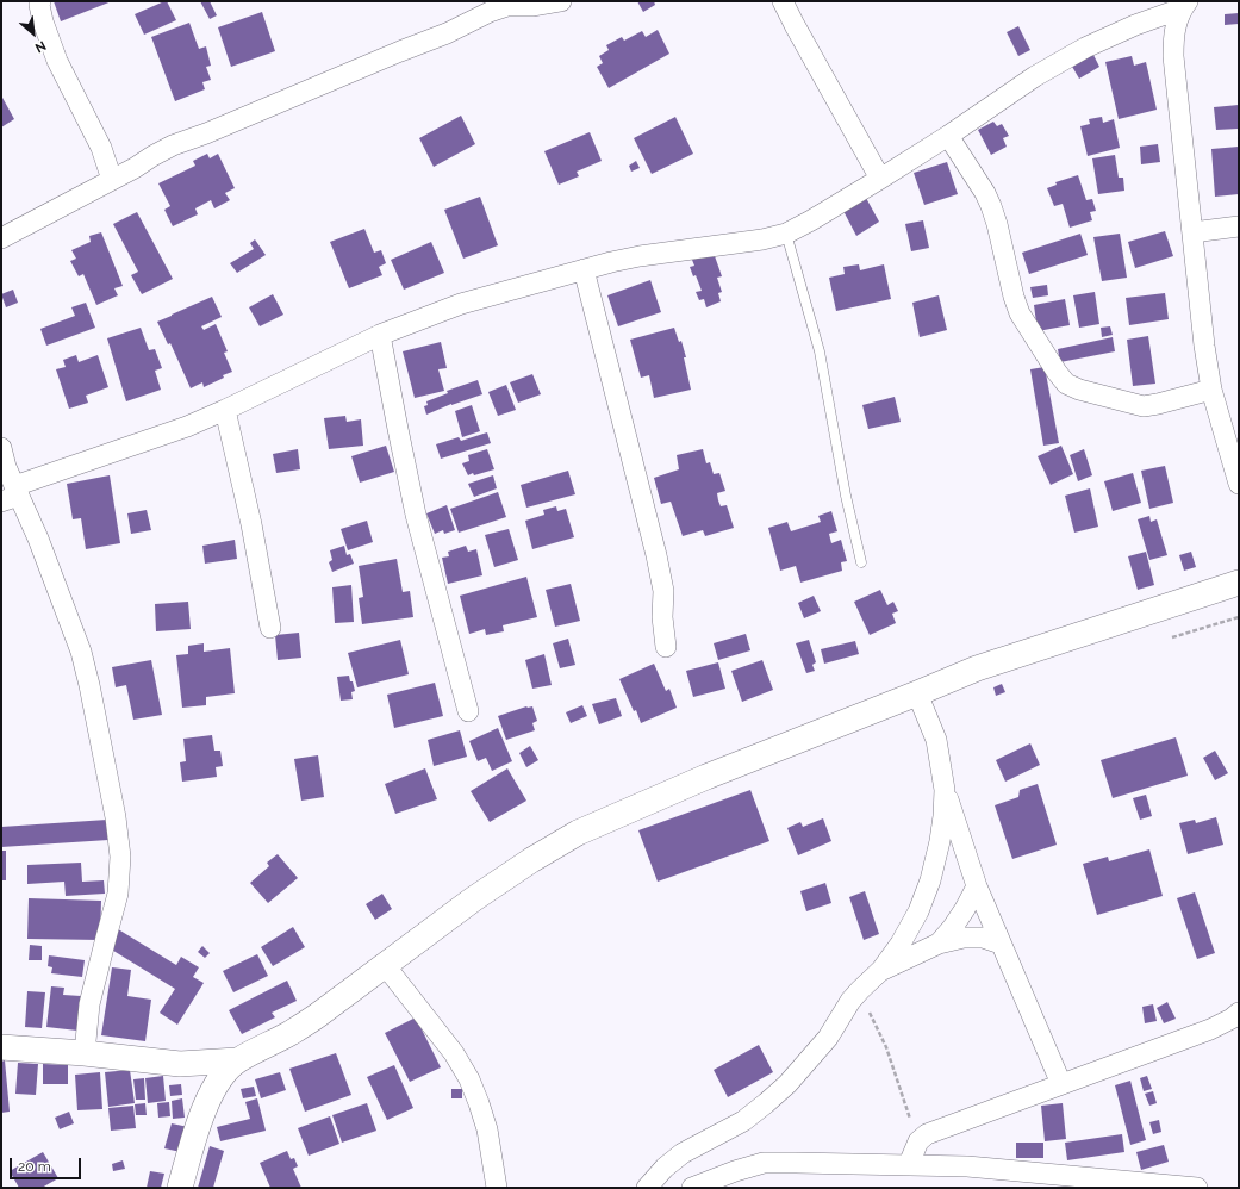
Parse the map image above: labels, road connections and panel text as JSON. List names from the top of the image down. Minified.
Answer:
{"scale_bar":"20 m","north":"bottom right"}
